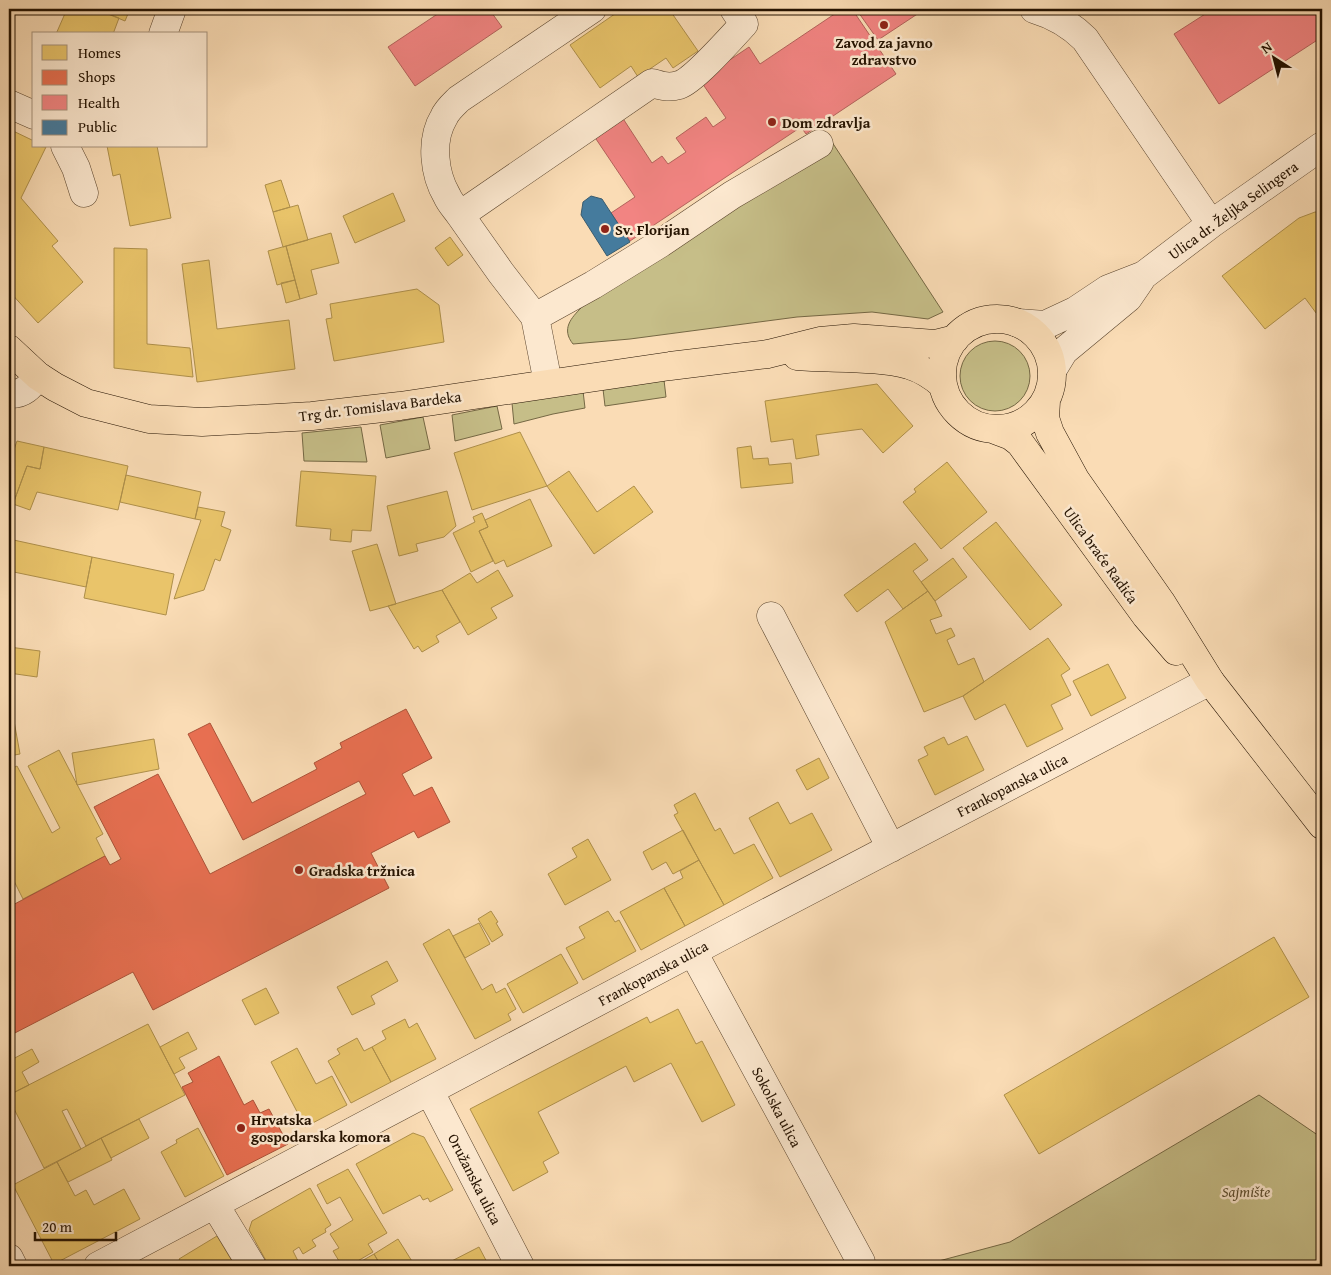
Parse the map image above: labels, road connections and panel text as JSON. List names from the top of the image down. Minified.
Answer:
{"streets":{"main road":["Trg dr. Tomislava Bardeka","Ulica braće Radića"],"street":["Ulica dr. Željka Selingera","Frankopanska ulica","Sokolska ulica","Oružanska ulica"]},"crossings":[["Ulica dr. Željka Selingera","Trg dr. Tomislava Bardeka"],["Ulica dr. Željka Selingera","Ulica braće Radića"],["Trg dr. Tomislava Bardeka","Ulica braće Radića"],["Ulica braće Radića","Frankopanska ulica"],["Frankopanska ulica","Sokolska ulica"],["Frankopanska ulica","Oružanska ulica"]],"parks":["Sajmište"],"places":["Zavod za javno zdravstvo","Dom zdravlja","Sv. Florijan","Gradska tržnica","Hrvatska gospodarska komora"],"legend":["Homes","Shops","Health","Public"],"scale_bar":"20 m","north":"top left"}
